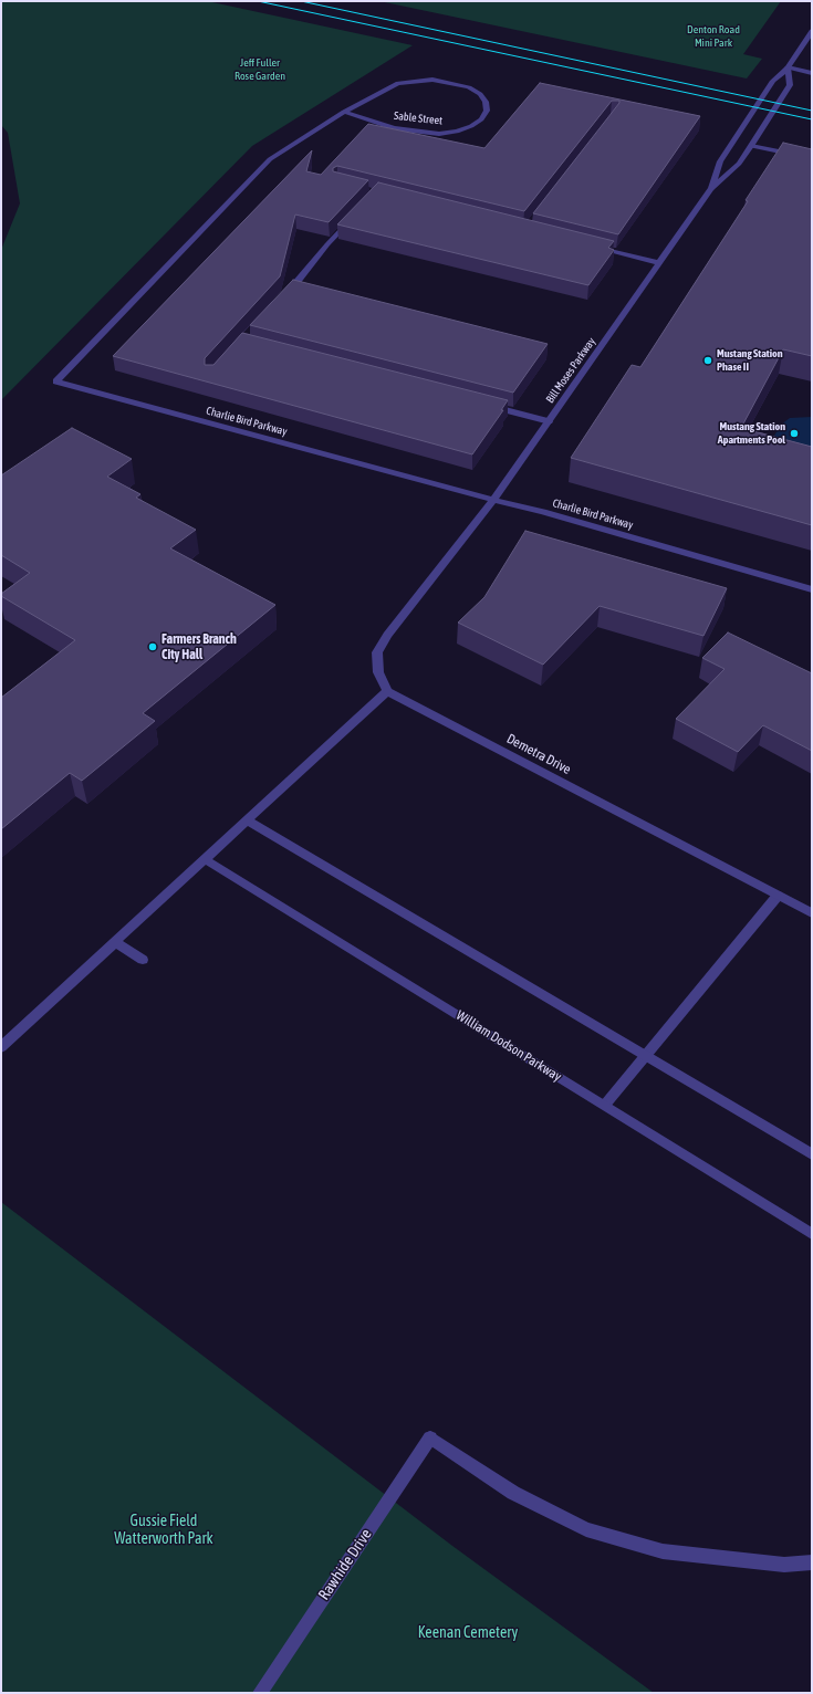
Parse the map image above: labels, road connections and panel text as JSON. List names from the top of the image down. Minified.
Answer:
{"streets":{"street":["Sable Street","Bill Moses Parkway","Charlie Bird Parkway","Demetra Drive","William Dodson Parkway","Rawhide Drive"]},"crossings":[["Sable Street","Charlie Bird Parkway"],["Bill Moses Parkway","Charlie Bird Parkway"],["Bill Moses Parkway","Demetra Drive"]],"parks":["Denton Road Mini Park","Jeff Fuller Rose Garden","Gussie Field Watterworth Park","Keenan Cemetery"],"places":["Mustang Station Phase II","Mustang Station Apartments Pool","Farmers Branch City Hall"]}
